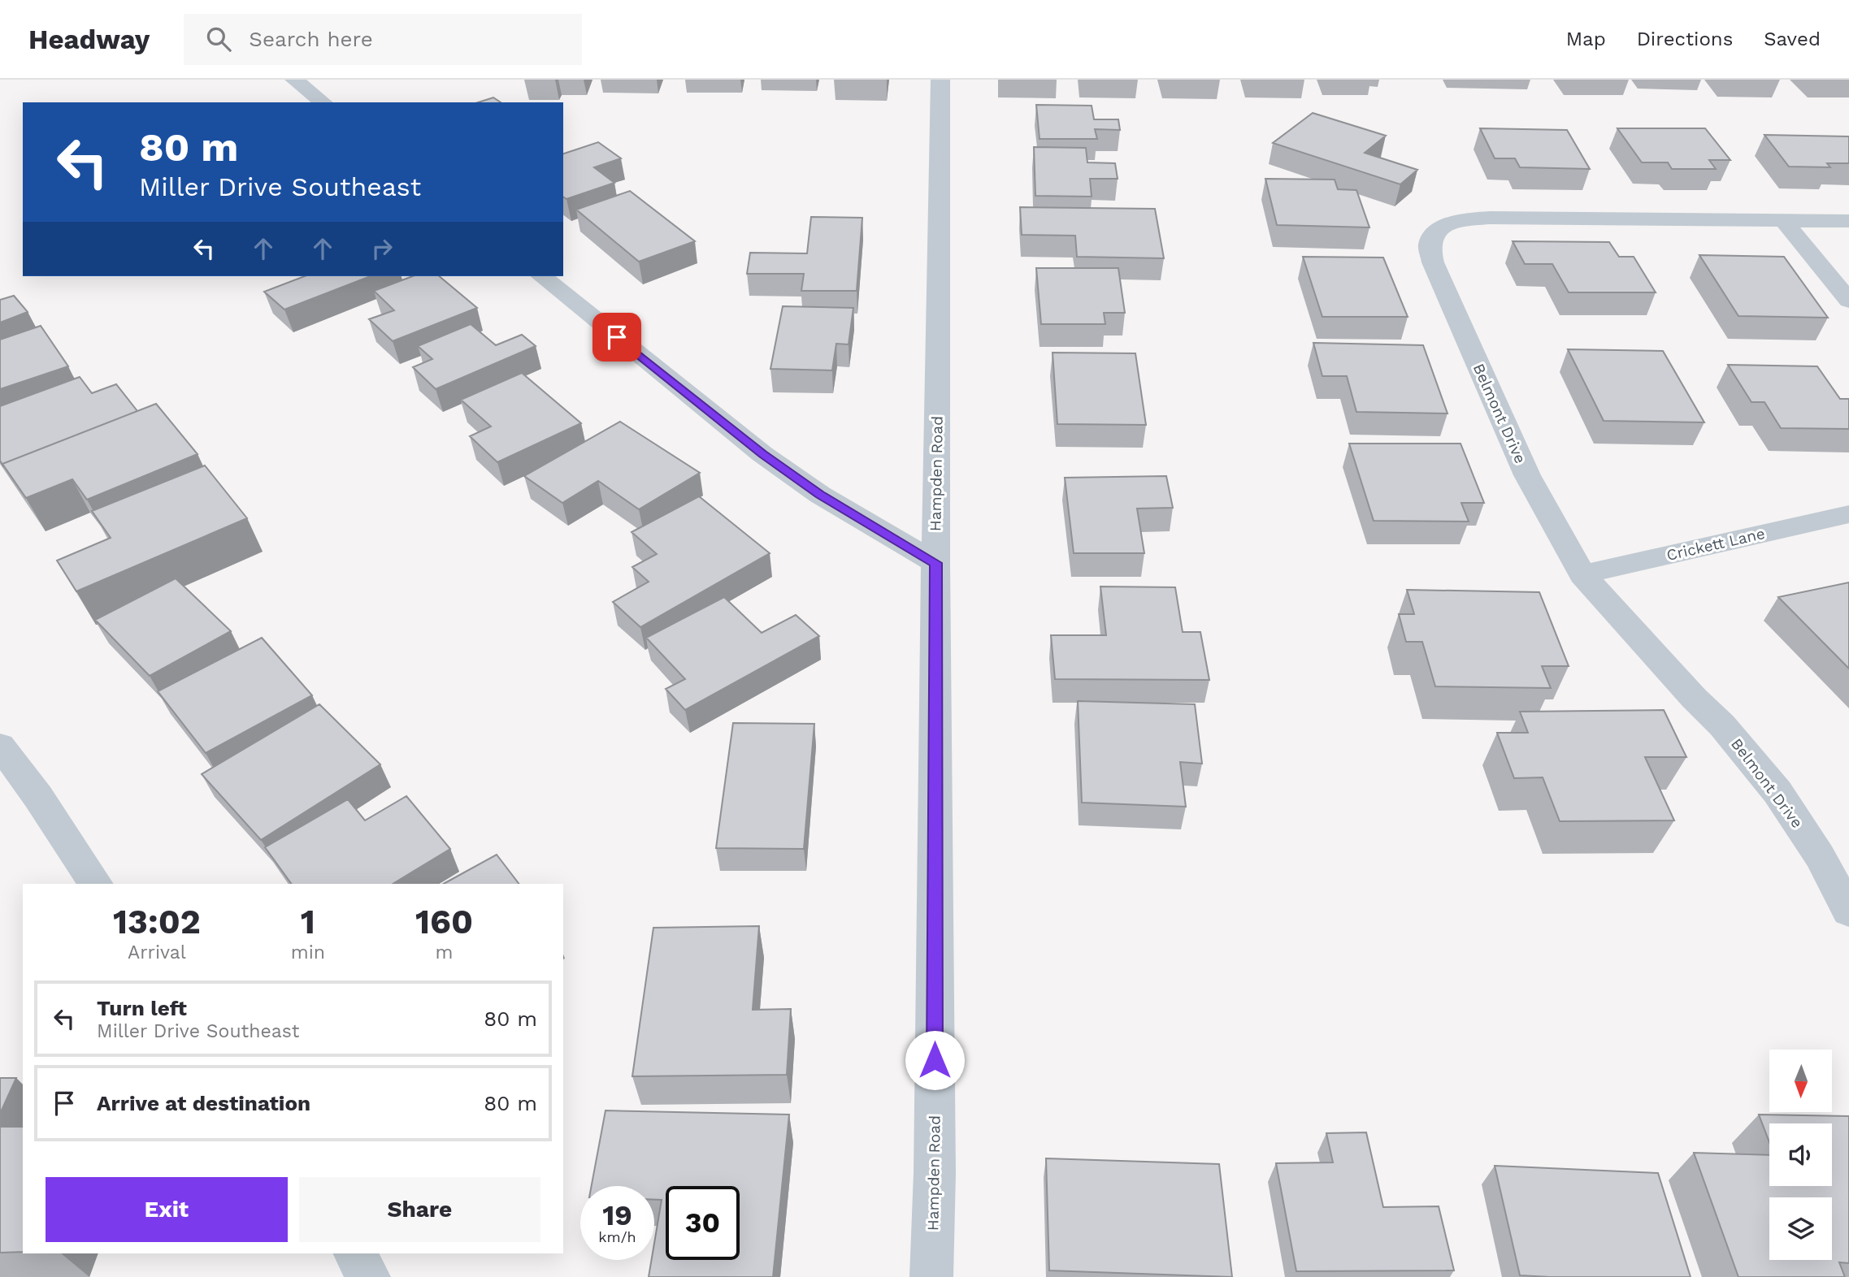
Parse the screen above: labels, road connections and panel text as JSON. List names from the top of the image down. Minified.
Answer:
{"streets":{"street":["Belmont Drive","Hampden Road","Crickett Lane"]},"crossings":[["Belmont Drive","Crickett Lane"]],"north":"bottom","page":{"header":"Headway","search":"Search here","nav":["Map","Directions","Saved"],"turn":["80 m","Miller Drive Southeast"],"eta":["13:02","Arrival","1","min","160","m"],"list":[{"name":"Turn left","note":"Miller Drive Southeast","value":"80 m"},{"name":"Arrive at destination","value":"80 m"}],"buttons":["Exit","Share"],"speed":"19 km/h","limit":"30"}}
